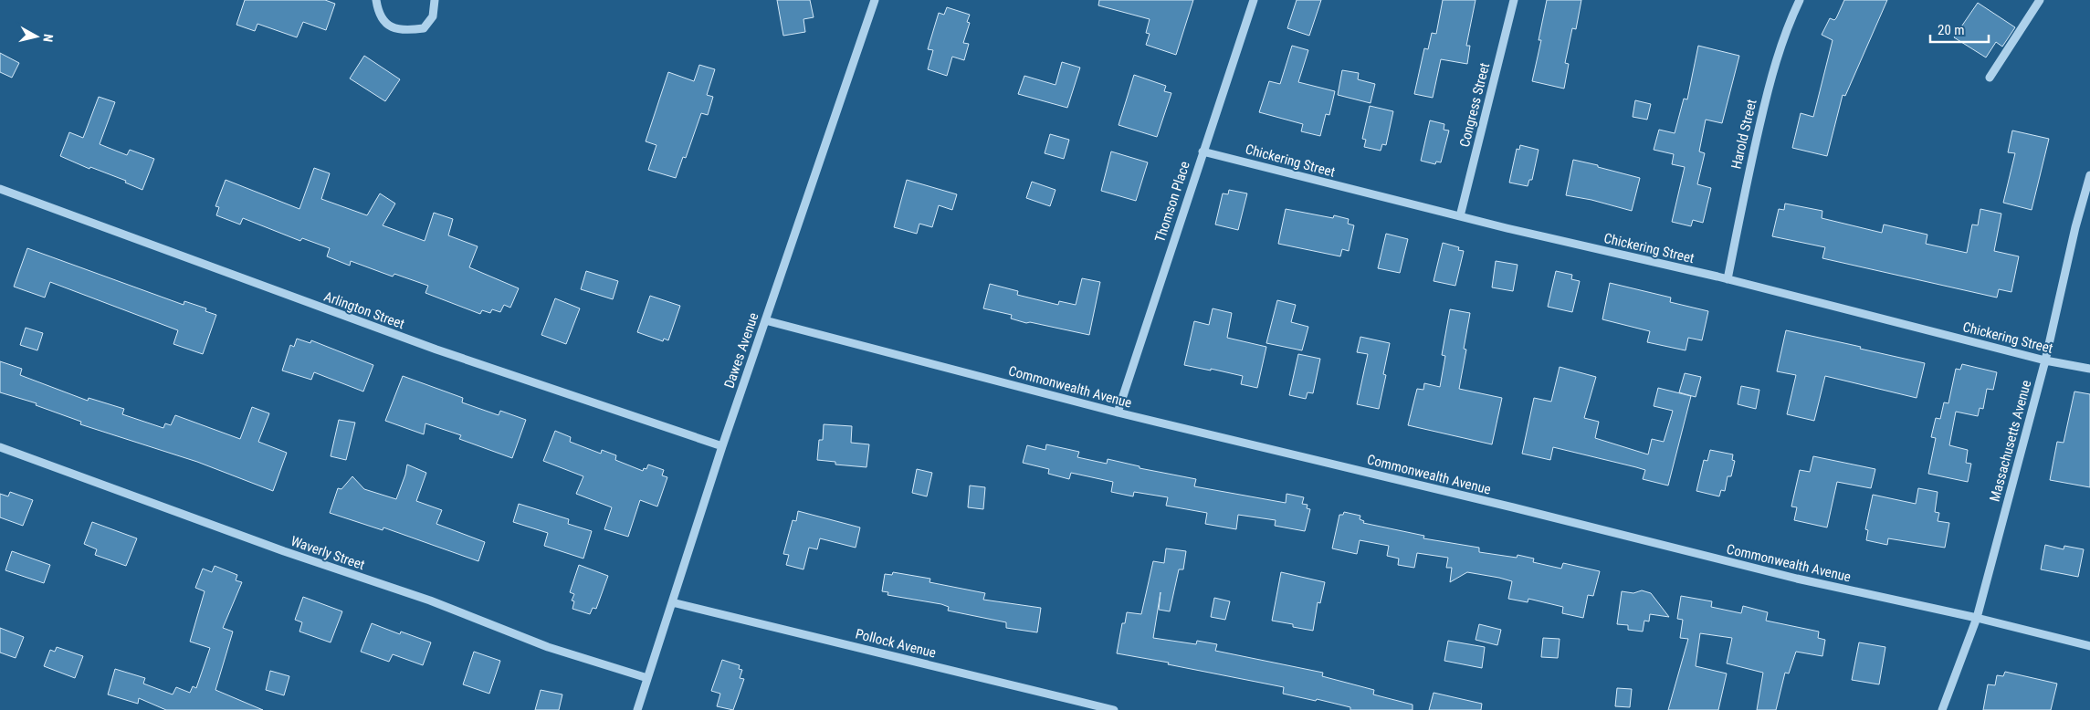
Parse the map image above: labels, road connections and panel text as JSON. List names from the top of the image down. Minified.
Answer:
{"streets":{"street":["Congress Street","Harold Street","Chickering Street","Thomson Place","Arlington Street","Dawes Avenue","Commonwealth Avenue","Massachusetts Avenue","Waverly Street","Pollock Avenue"]},"crossings":[["Congress Street","Chickering Street"],["Harold Street","Chickering Street"],["Chickering Street","Thomson Place"],["Chickering Street","Massachusetts Avenue"],["Thomson Place","Commonwealth Avenue"],["Arlington Street","Dawes Avenue"],["Dawes Avenue","Commonwealth Avenue"],["Dawes Avenue","Waverly Street"],["Dawes Avenue","Pollock Avenue"],["Commonwealth Avenue","Massachusetts Avenue"]],"scale_bar":"20 m","north":"right"}
